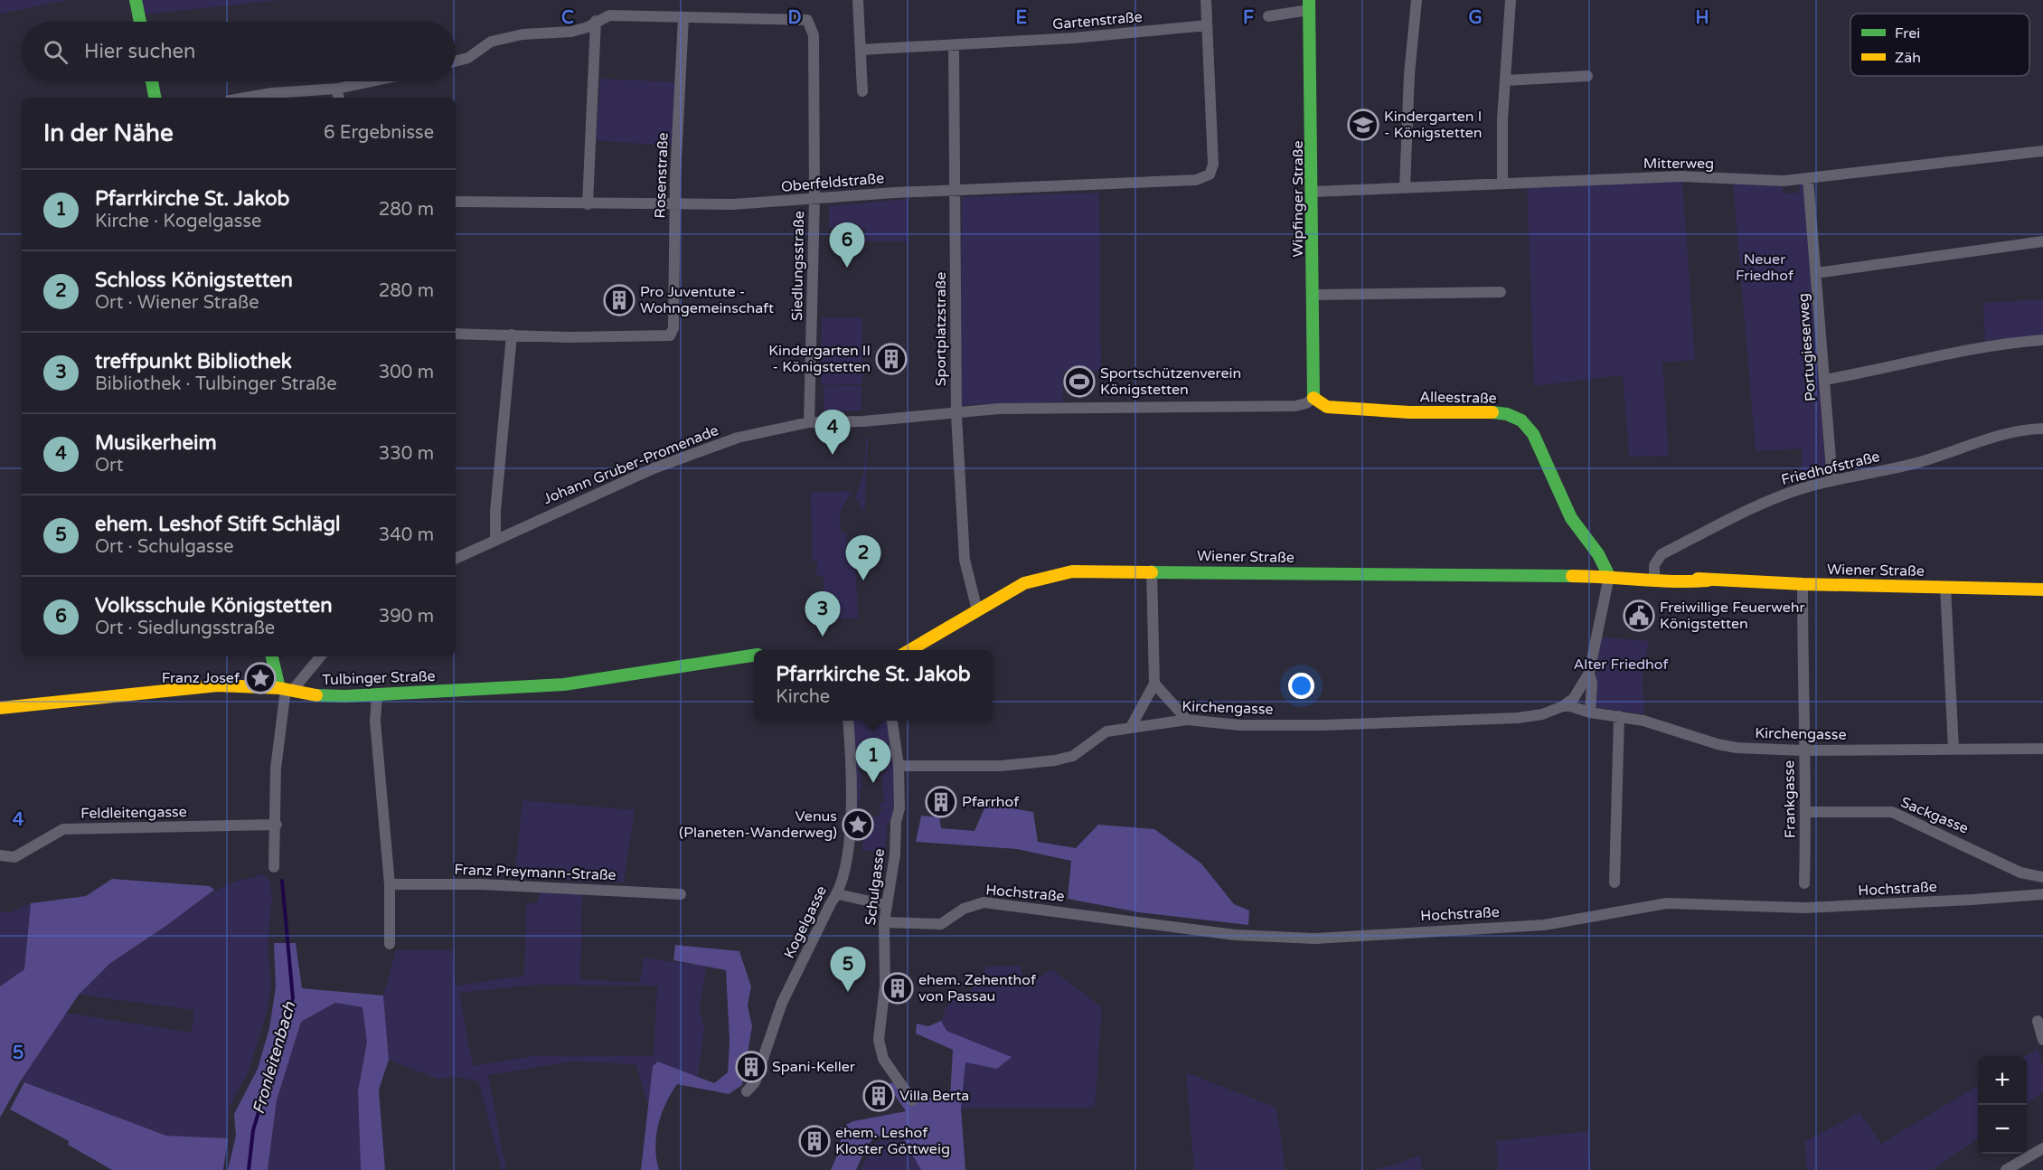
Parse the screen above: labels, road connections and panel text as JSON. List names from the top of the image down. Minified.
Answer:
{"streets":{"main road":["Wipfinger Straße","Alleestraße","Wiener Straße","Tulbinger Straße"],"street":["Gartenstraße","Mitterweg","Rosenstraße","Oberfeldstraße","Siedlungsstraße","Sportplatzstraße","Portugieserweg","Johann Gruber-Promenade","Friedhofstraße","Kirchengasse","Frankgasse","Feldleitengasse","Sackgasse","Franz Preymann-Straße","Schulgasse","Hochstraße","Kogelgasse"]},"crossings":[["Gartenstraße","Oberfeldstraße"],["Gartenstraße","Sportplatzstraße"],["Mitterweg","Wipfinger Straße"],["Mitterweg","Portugieserweg"],["Rosenstraße","Oberfeldstraße"],["Rosenstraße","Siedlungsstraße"],["Oberfeldstraße","Siedlungsstraße"],["Oberfeldstraße","Sportplatzstraße"],["Wipfinger Straße","Alleestraße"],["Wipfinger Straße","Johann Gruber-Promenade"],["Siedlungsstraße","Johann Gruber-Promenade"],["Sportplatzstraße","Johann Gruber-Promenade"],["Sportplatzstraße","Wiener Straße"],["Portugieserweg","Friedhofstraße"],["Alleestraße","Johann Gruber-Promenade"],["Alleestraße","Wiener Straße"],["Alleestraße","Kirchengasse"],["Friedhofstraße","Wiener Straße"],["Wiener Straße","Kirchengasse"],["Wiener Straße","Frankgasse"],["Kirchengasse","Frankgasse"],["Kirchengasse","Schulgasse"],["Frankgasse","Sackgasse"],["Schulgasse","Hochstraße"]],"water":["Fronleitenbach"],"parks":["Neuer Friedhof","Alter Friedhof"],"places":{"school or university":["Kindergarten I - Königstetten"],"building":["Pro Juventute - Wohngemeinschaft","Kindergarten II - Königstetten","Pfarrhof","ehem. Zehenthof von Passau","Spani-Keller","Villa Berta","ehem. Leshof Kloster Göttweig"],"sports":["Sportschützenverein Königstetten"],"public building":["Freiwillige Feuerwehr Königstetten"],"place":["Franz Josef","Venus (Planeten-Wanderweg)"]},"legend":["Frei","Zäh"],"page":{"search":"Hier suchen","heading":["In der Nähe","6 Ergebnisse"],"list":[{"mark":"1","name":"Pfarrkirche St. Jakob","note":"Kirche · Kogelgasse","value":"280 m"},{"mark":"2","name":"Schloss Königstetten","note":"Ort · Wiener Straße","value":"280 m"},{"mark":"3","name":"treffpunkt Bibliothek","note":"Bibliothek · Tulbinger Straße","value":"300 m"},{"mark":"4","name":"Musikerheim","note":"Ort","value":"330 m"},{"mark":"5","name":"ehem. Leshof Stift Schlägl","note":"Ort · Schulgasse","value":"340 m"},{"mark":"6","name":"Volksschule Königstetten","note":"Ort · Siedlungsstraße","value":"390 m"}],"pins":["6","4","2","3","1","5"],"popup":["Pfarrkirche St. Jakob","Kirche"],"map_buttons":["+","−"]},"grid":{"columns":["C","D","E","F","G","H"],"rows":["4","5"]}}
